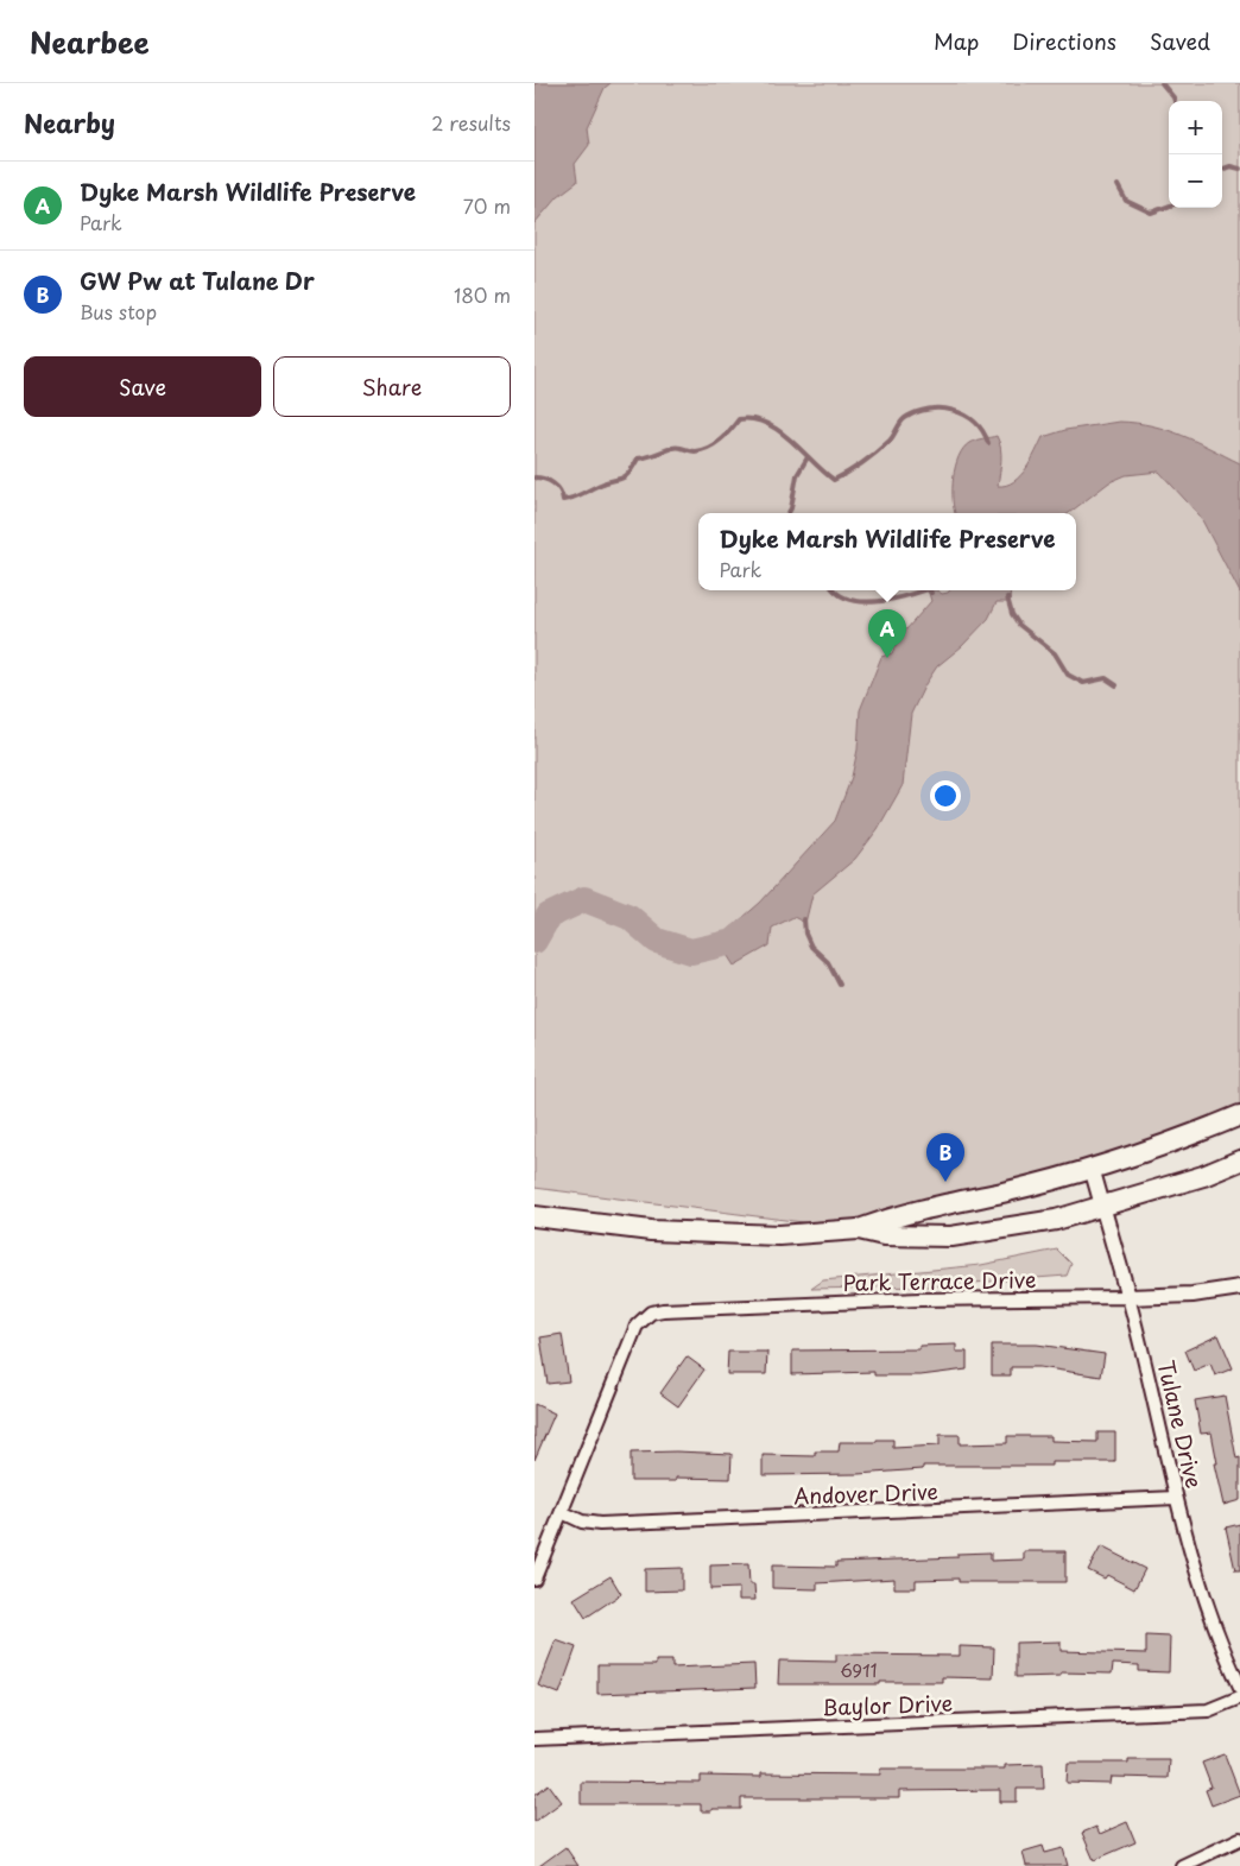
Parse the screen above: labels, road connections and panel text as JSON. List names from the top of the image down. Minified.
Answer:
{"streets":{"street":["Park Terrace Drive","Tulane Drive","Andover Drive","Baylor Drive"]},"crossings":[["Park Terrace Drive","Tulane Drive"],["Park Terrace Drive","Andover Drive"],["Tulane Drive","Andover Drive"]],"house_numbers":["6911"],"page":{"header":"Nearbee","nav":["Map","Directions","Saved"],"heading":["Nearby","2 results"],"map_buttons":["+","−"],"list":[{"mark":"A","name":"Dyke Marsh Wildlife Preserve","note":"Park","value":"70 m"},{"mark":"B","name":"GW Pw at Tulane Dr","note":"Bus stop","value":"180 m"}],"buttons":["Save","Share"],"popup":["Dyke Marsh Wildlife Preserve","Park"],"pins":["A","B"]}}
